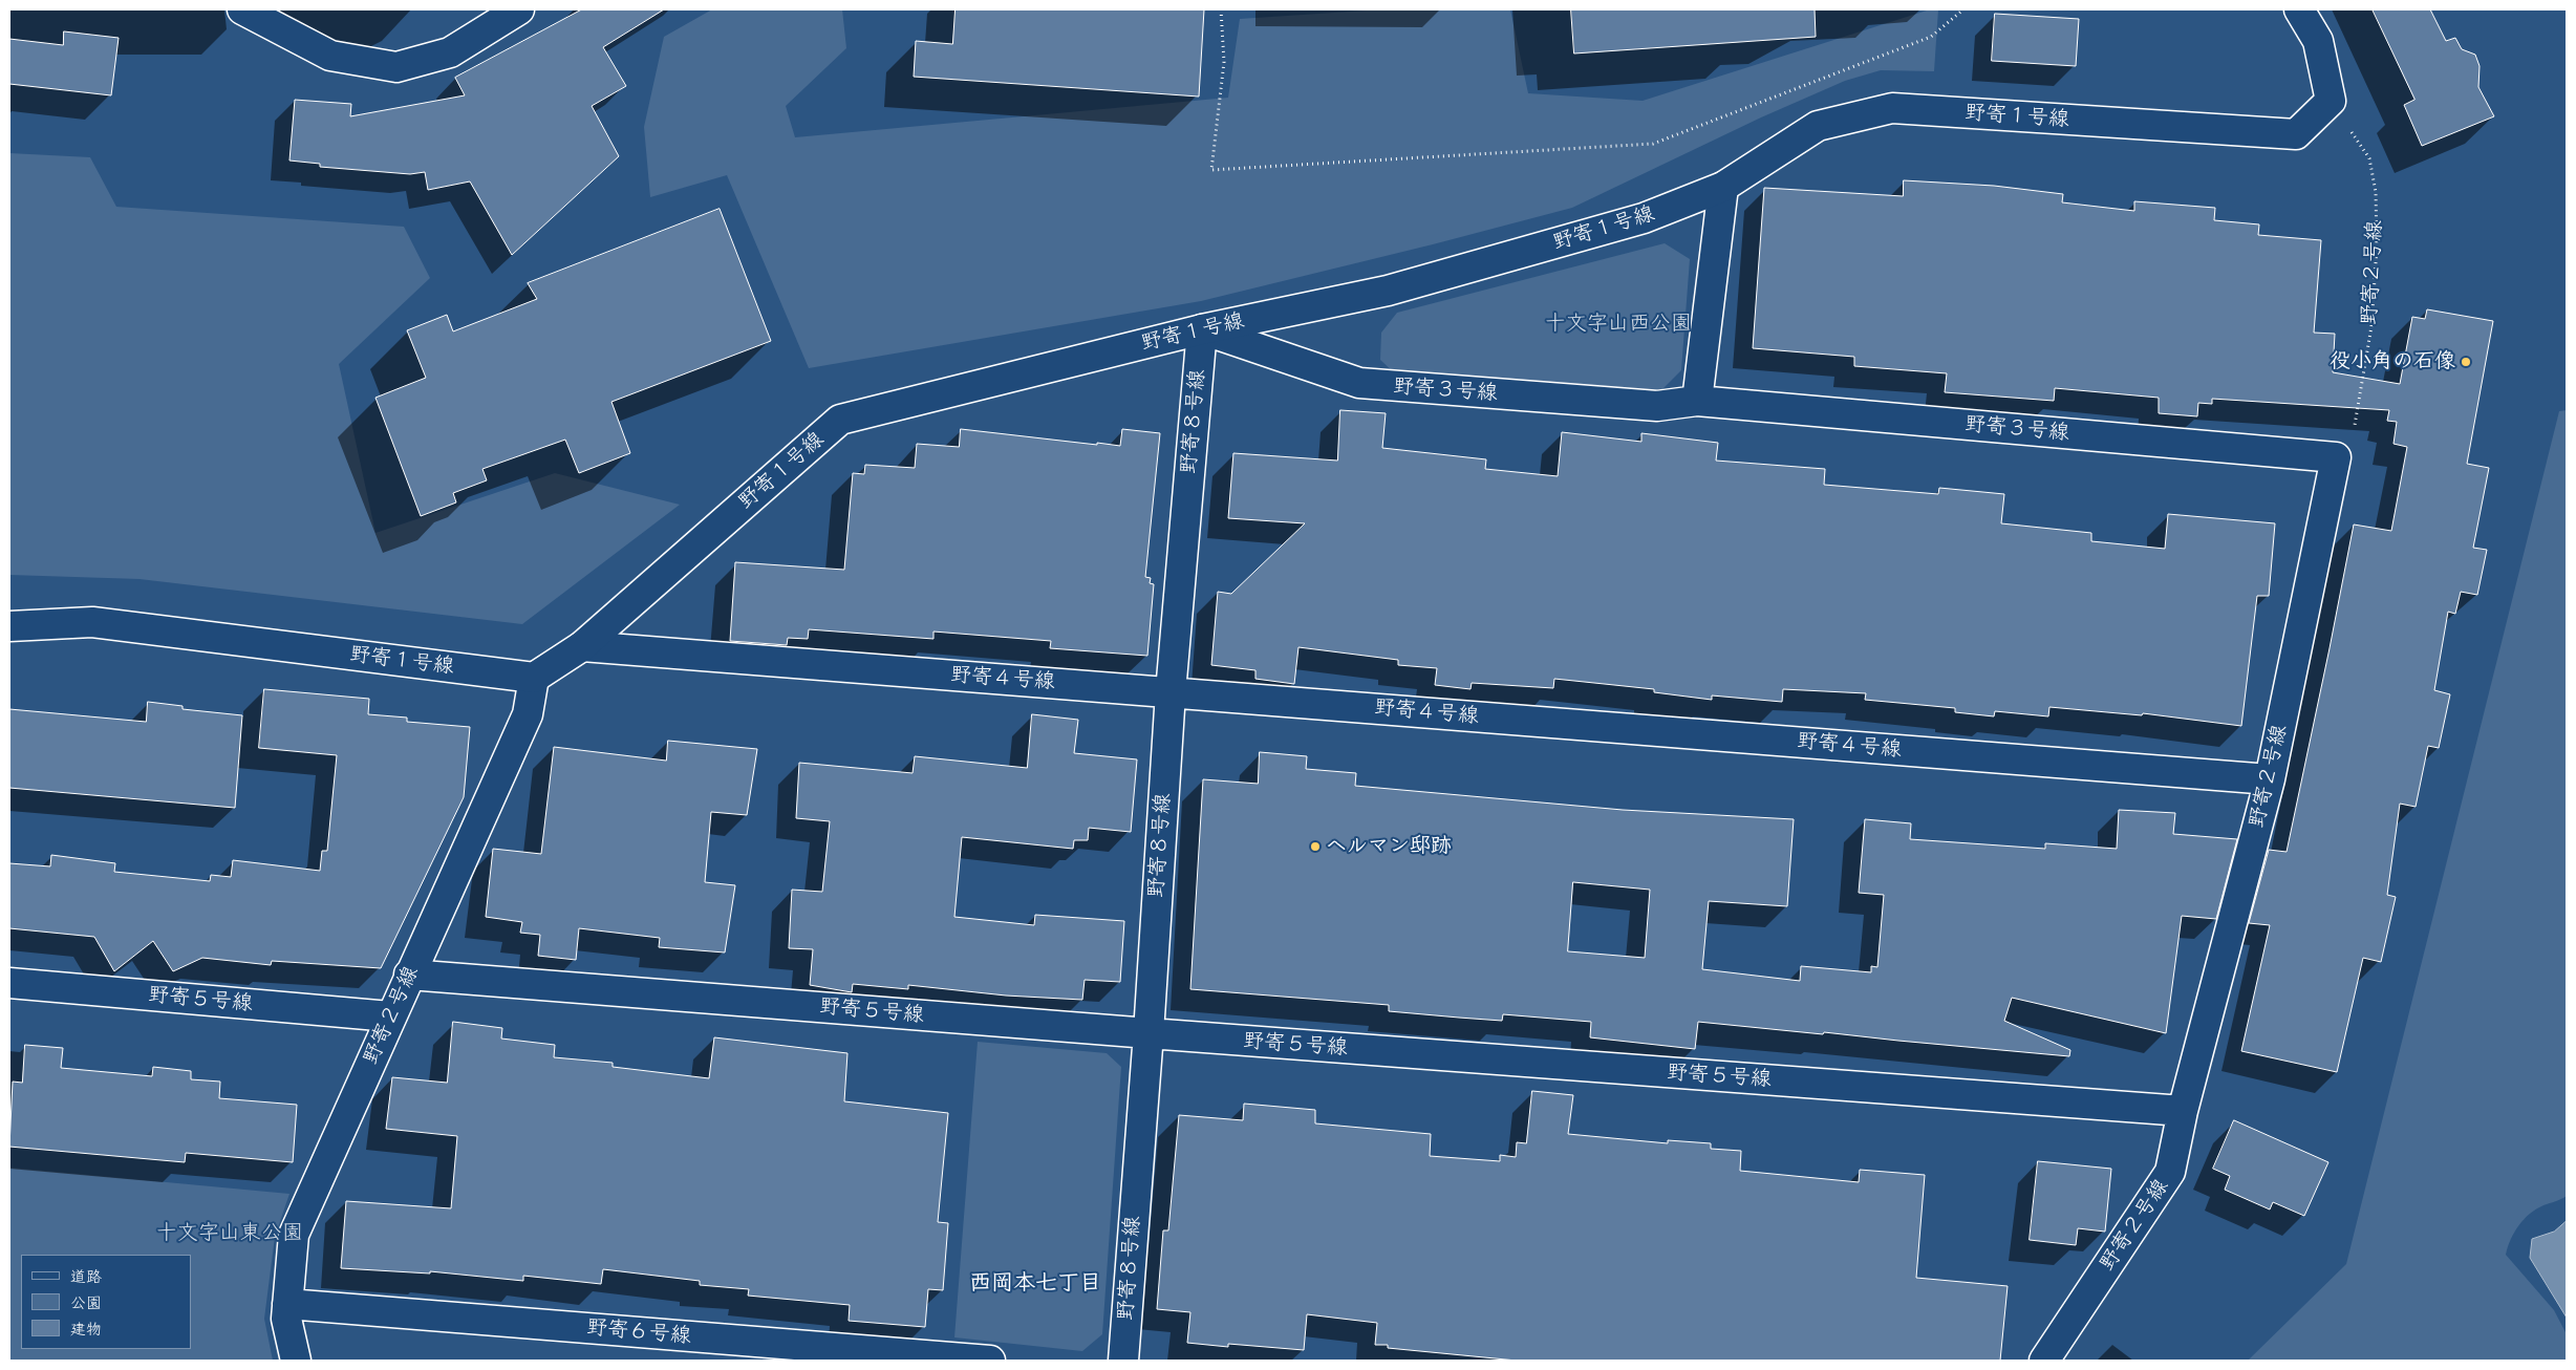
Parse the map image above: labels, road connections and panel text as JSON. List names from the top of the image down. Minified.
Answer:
{"streets":{"street":["野寄１号線","野寄２号線","野寄３号線","野寄８号線","野寄４号線","野寄５号線","野寄６号線"]},"crossings":[["野寄１号線","野寄２号線"],["野寄１号線","野寄３号線"],["野寄１号線","野寄８号線"],["野寄１号線","野寄４号線"],["野寄２号線","野寄３号線"],["野寄２号線","野寄４号線"],["野寄２号線","野寄５号線"],["野寄２号線","野寄６号線"],["野寄３号線","野寄８号線"],["野寄８号線","野寄４号線"],["野寄８号線","野寄５号線"]],"districts":["西岡本七丁目"],"parks":["十文字山西公園","十文字山東公園"],"places":["役小角の石像","ヘルマン邸跡"],"legend":["道路","公園","建物"]}
